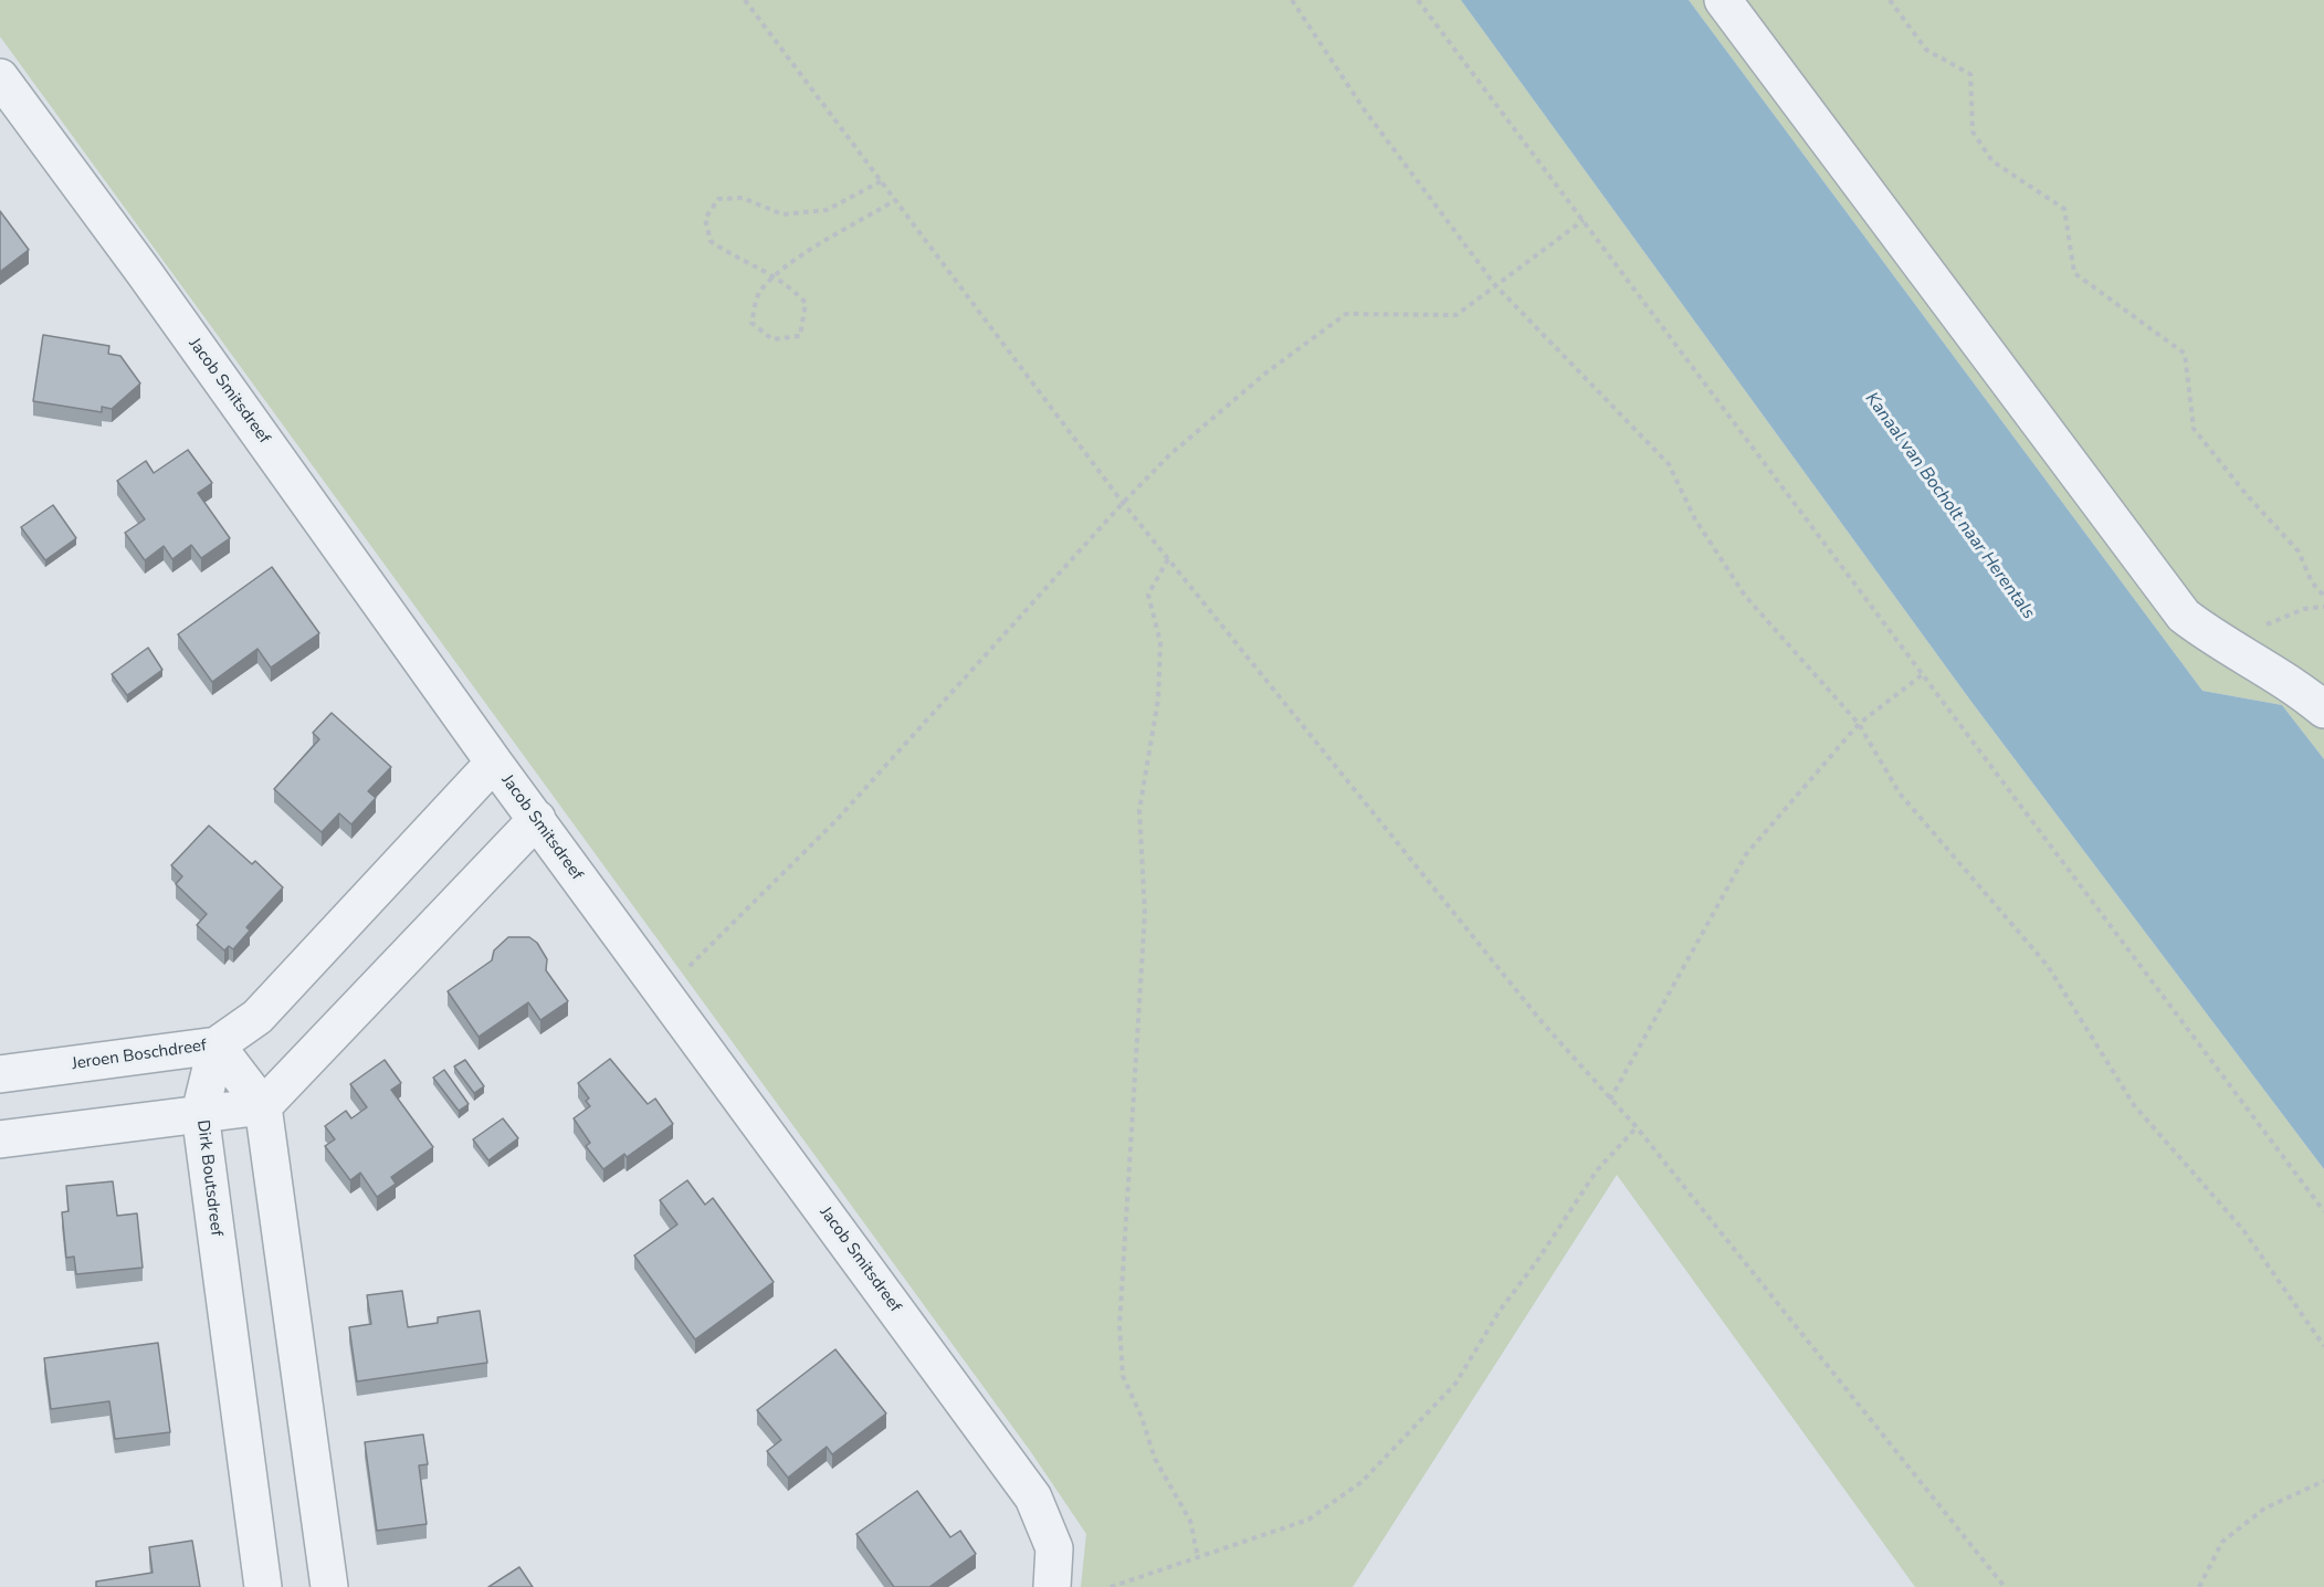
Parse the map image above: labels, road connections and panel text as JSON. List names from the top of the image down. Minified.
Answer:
{"streets":{"street":["Jacob Smitsdreef","Jeroen Boschdreef","Dirk Boutsdreef"]},"crossings":[["Jeroen Boschdreef","Dirk Boutsdreef"]],"water":["Kanaal van Bocholt naar Herentals"]}
